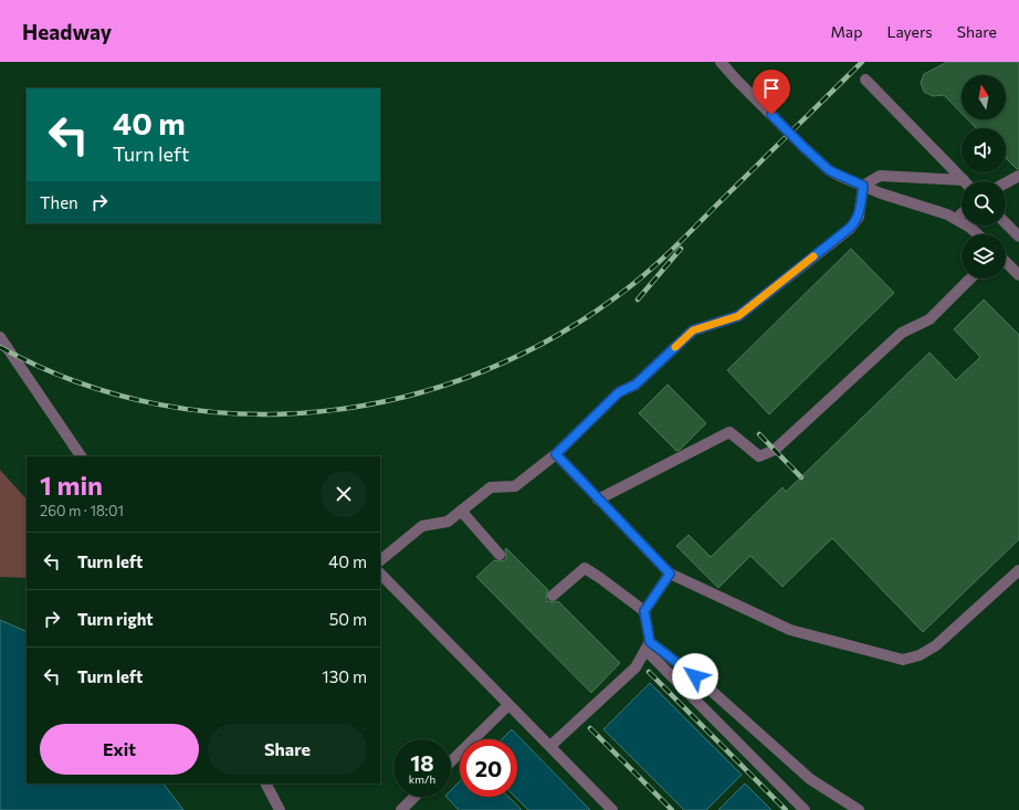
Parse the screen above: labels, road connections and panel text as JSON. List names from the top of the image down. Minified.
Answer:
{"north":"top","page":{"header":"Headway","nav":["Map","Layers","Share"],"turn":["40 m","Turn left"],"then":"Then","heading":["1 min","260 m · 18:01"],"list":[{"name":"Turn left","value":"40 m"},{"name":"Turn right","value":"50 m"},{"name":"Turn left","value":"130 m"}],"buttons":["Exit","Share"],"speed":"18 km/h","limit":"20"}}
